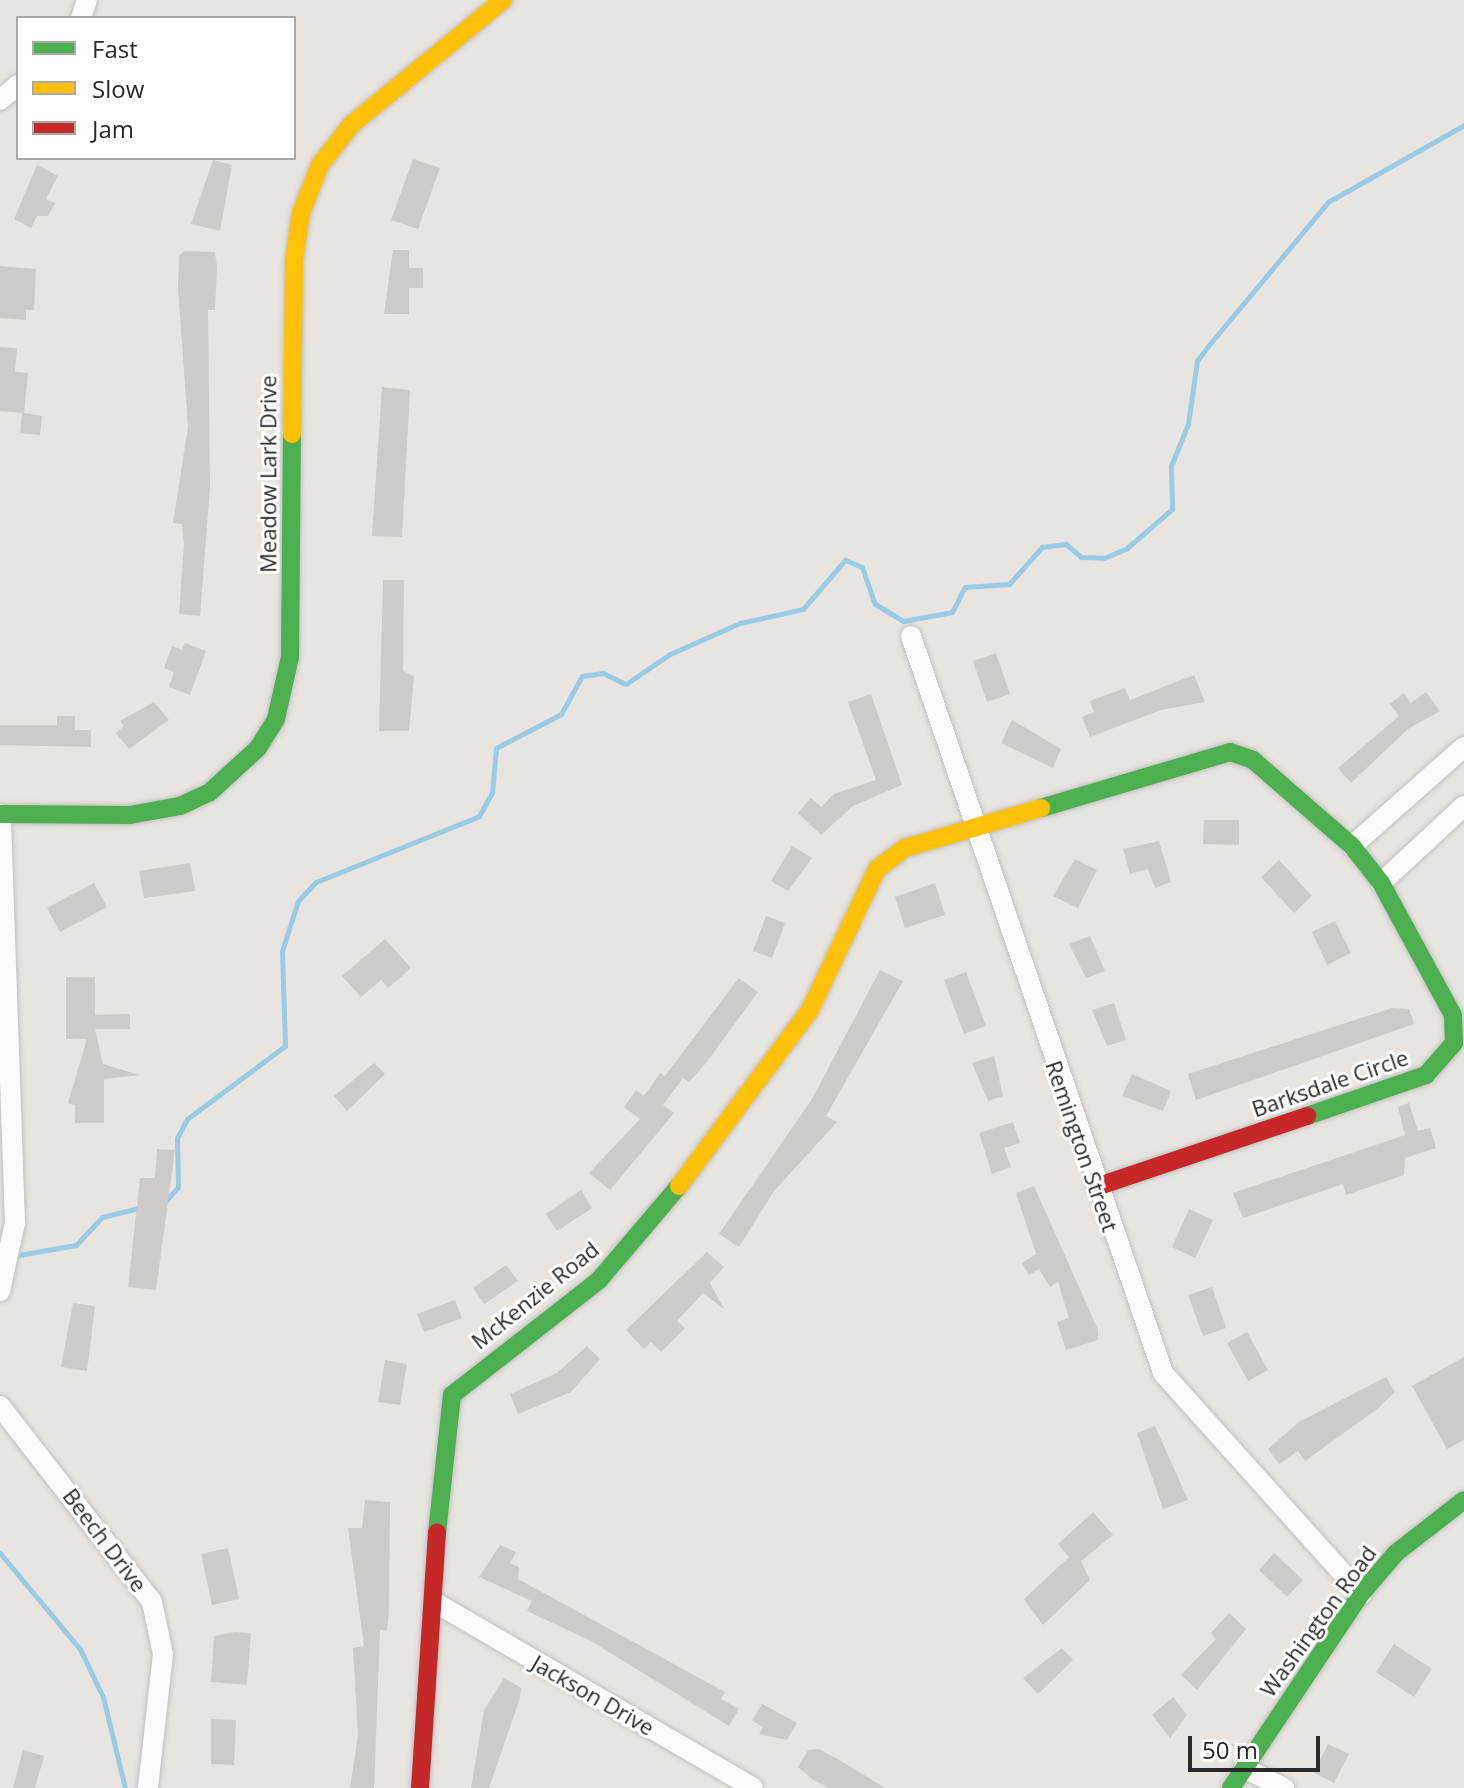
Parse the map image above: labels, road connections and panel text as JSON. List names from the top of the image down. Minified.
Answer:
{"streets":{"street":["Meadow Lark Drive","Barksdale Circle","Remington Street","McKenzie Road","Beech Drive","Washington Road","Jackson Drive"]},"crossings":[["Barksdale Circle","Remington Street"],["Barksdale Circle","McKenzie Road"],["Remington Street","McKenzie Road"],["Remington Street","Washington Road"],["McKenzie Road","Jackson Drive"]],"legend":["Fast","Slow","Jam"],"scale_bar":"50 m"}
